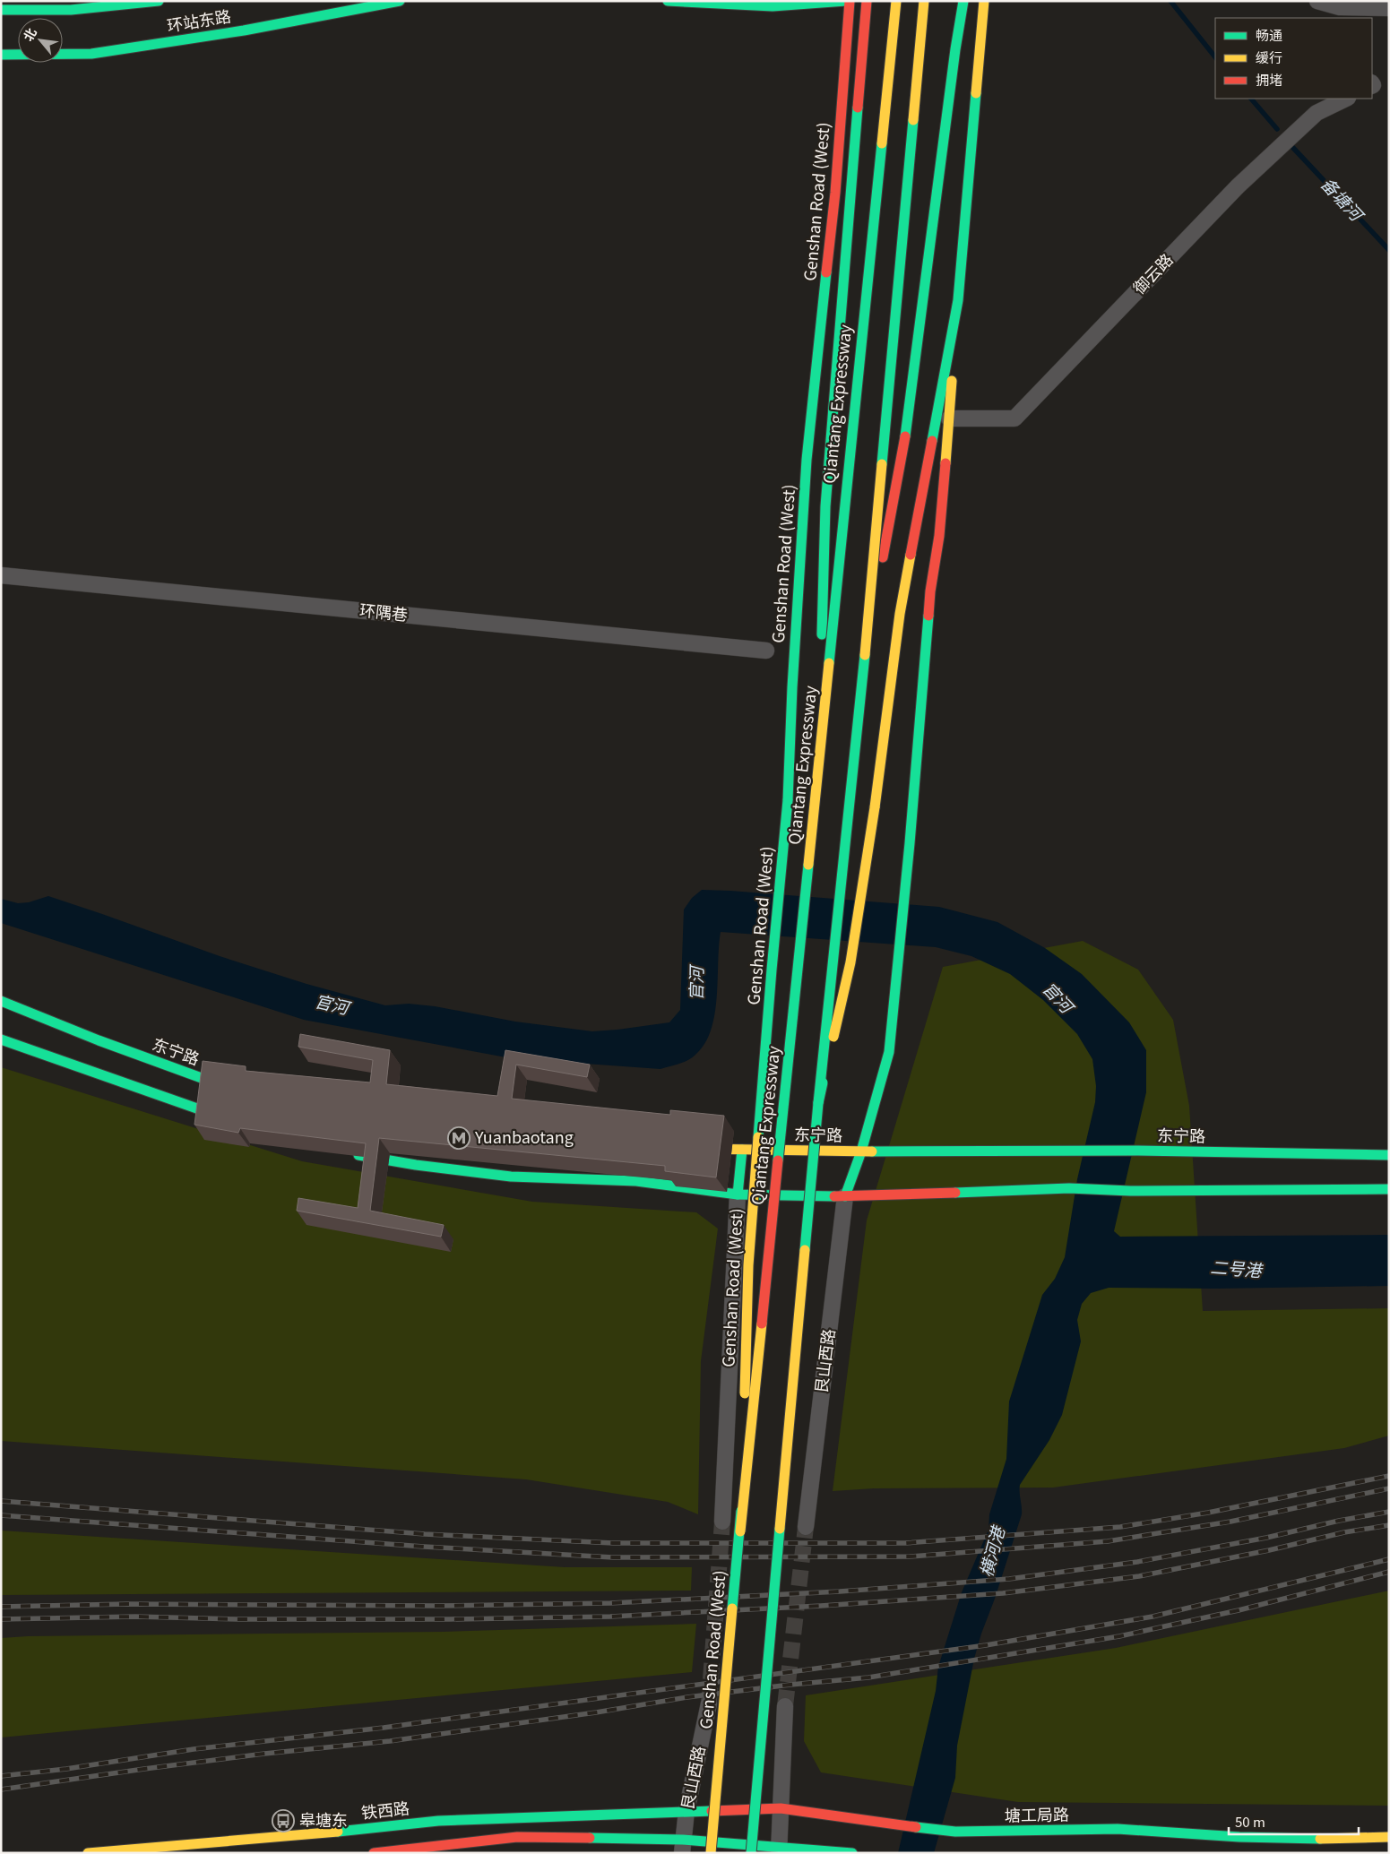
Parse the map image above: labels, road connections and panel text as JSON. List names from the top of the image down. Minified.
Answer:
{"streets":{"main road":["环站东路","Genshan Road (West)","Qiantang Expressway","东宁路","铁西路","塘工局路"],"street":["御云路","环隅巷","艮山西路"]},"crossings":[["Genshan Road (West)","Qiantang Expressway"],["艮山西路","铁西路"],["艮山西路","塘工局路"],["铁西路","塘工局路"]],"water":["备塘河","官河","二号港","横河港"],"places":{"metro station":["Yuanbaotang"],"bus stop":["皋塘东"]},"legend":["畅通","缓行","拥堵"],"scale_bar":"50 m","north":"top left"}
